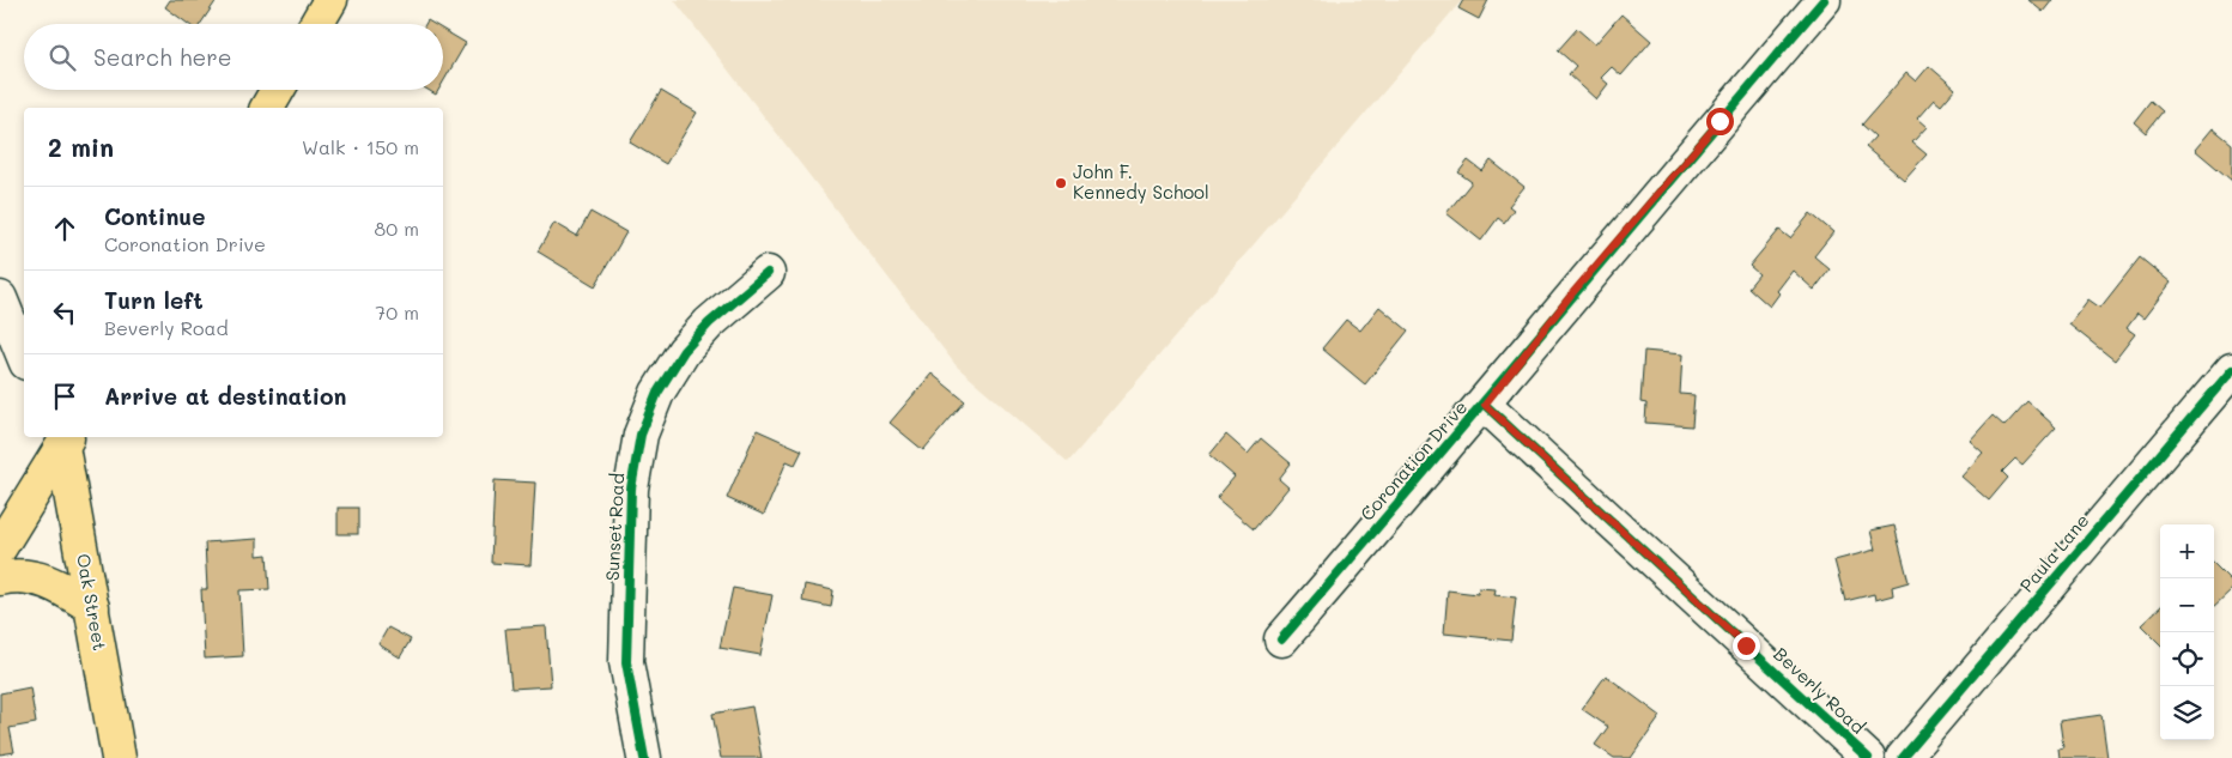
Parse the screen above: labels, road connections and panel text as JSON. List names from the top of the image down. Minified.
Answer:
{"streets":{"main road":["Oak Street"],"street":["Coronation Drive","Sunset Road","Paula Lane","Beverly Road"]},"crossings":[["Coronation Drive","Beverly Road"]],"places":["John F. Kennedy School"],"page":{"search":"Search here","heading":["2 min","Walk · 150 m"],"list":[["Continue","Coronation Drive","80 m"],["Turn left","Beverly Road","70 m"],"Arrive at destination"],"map_buttons":["+","−"]}}
